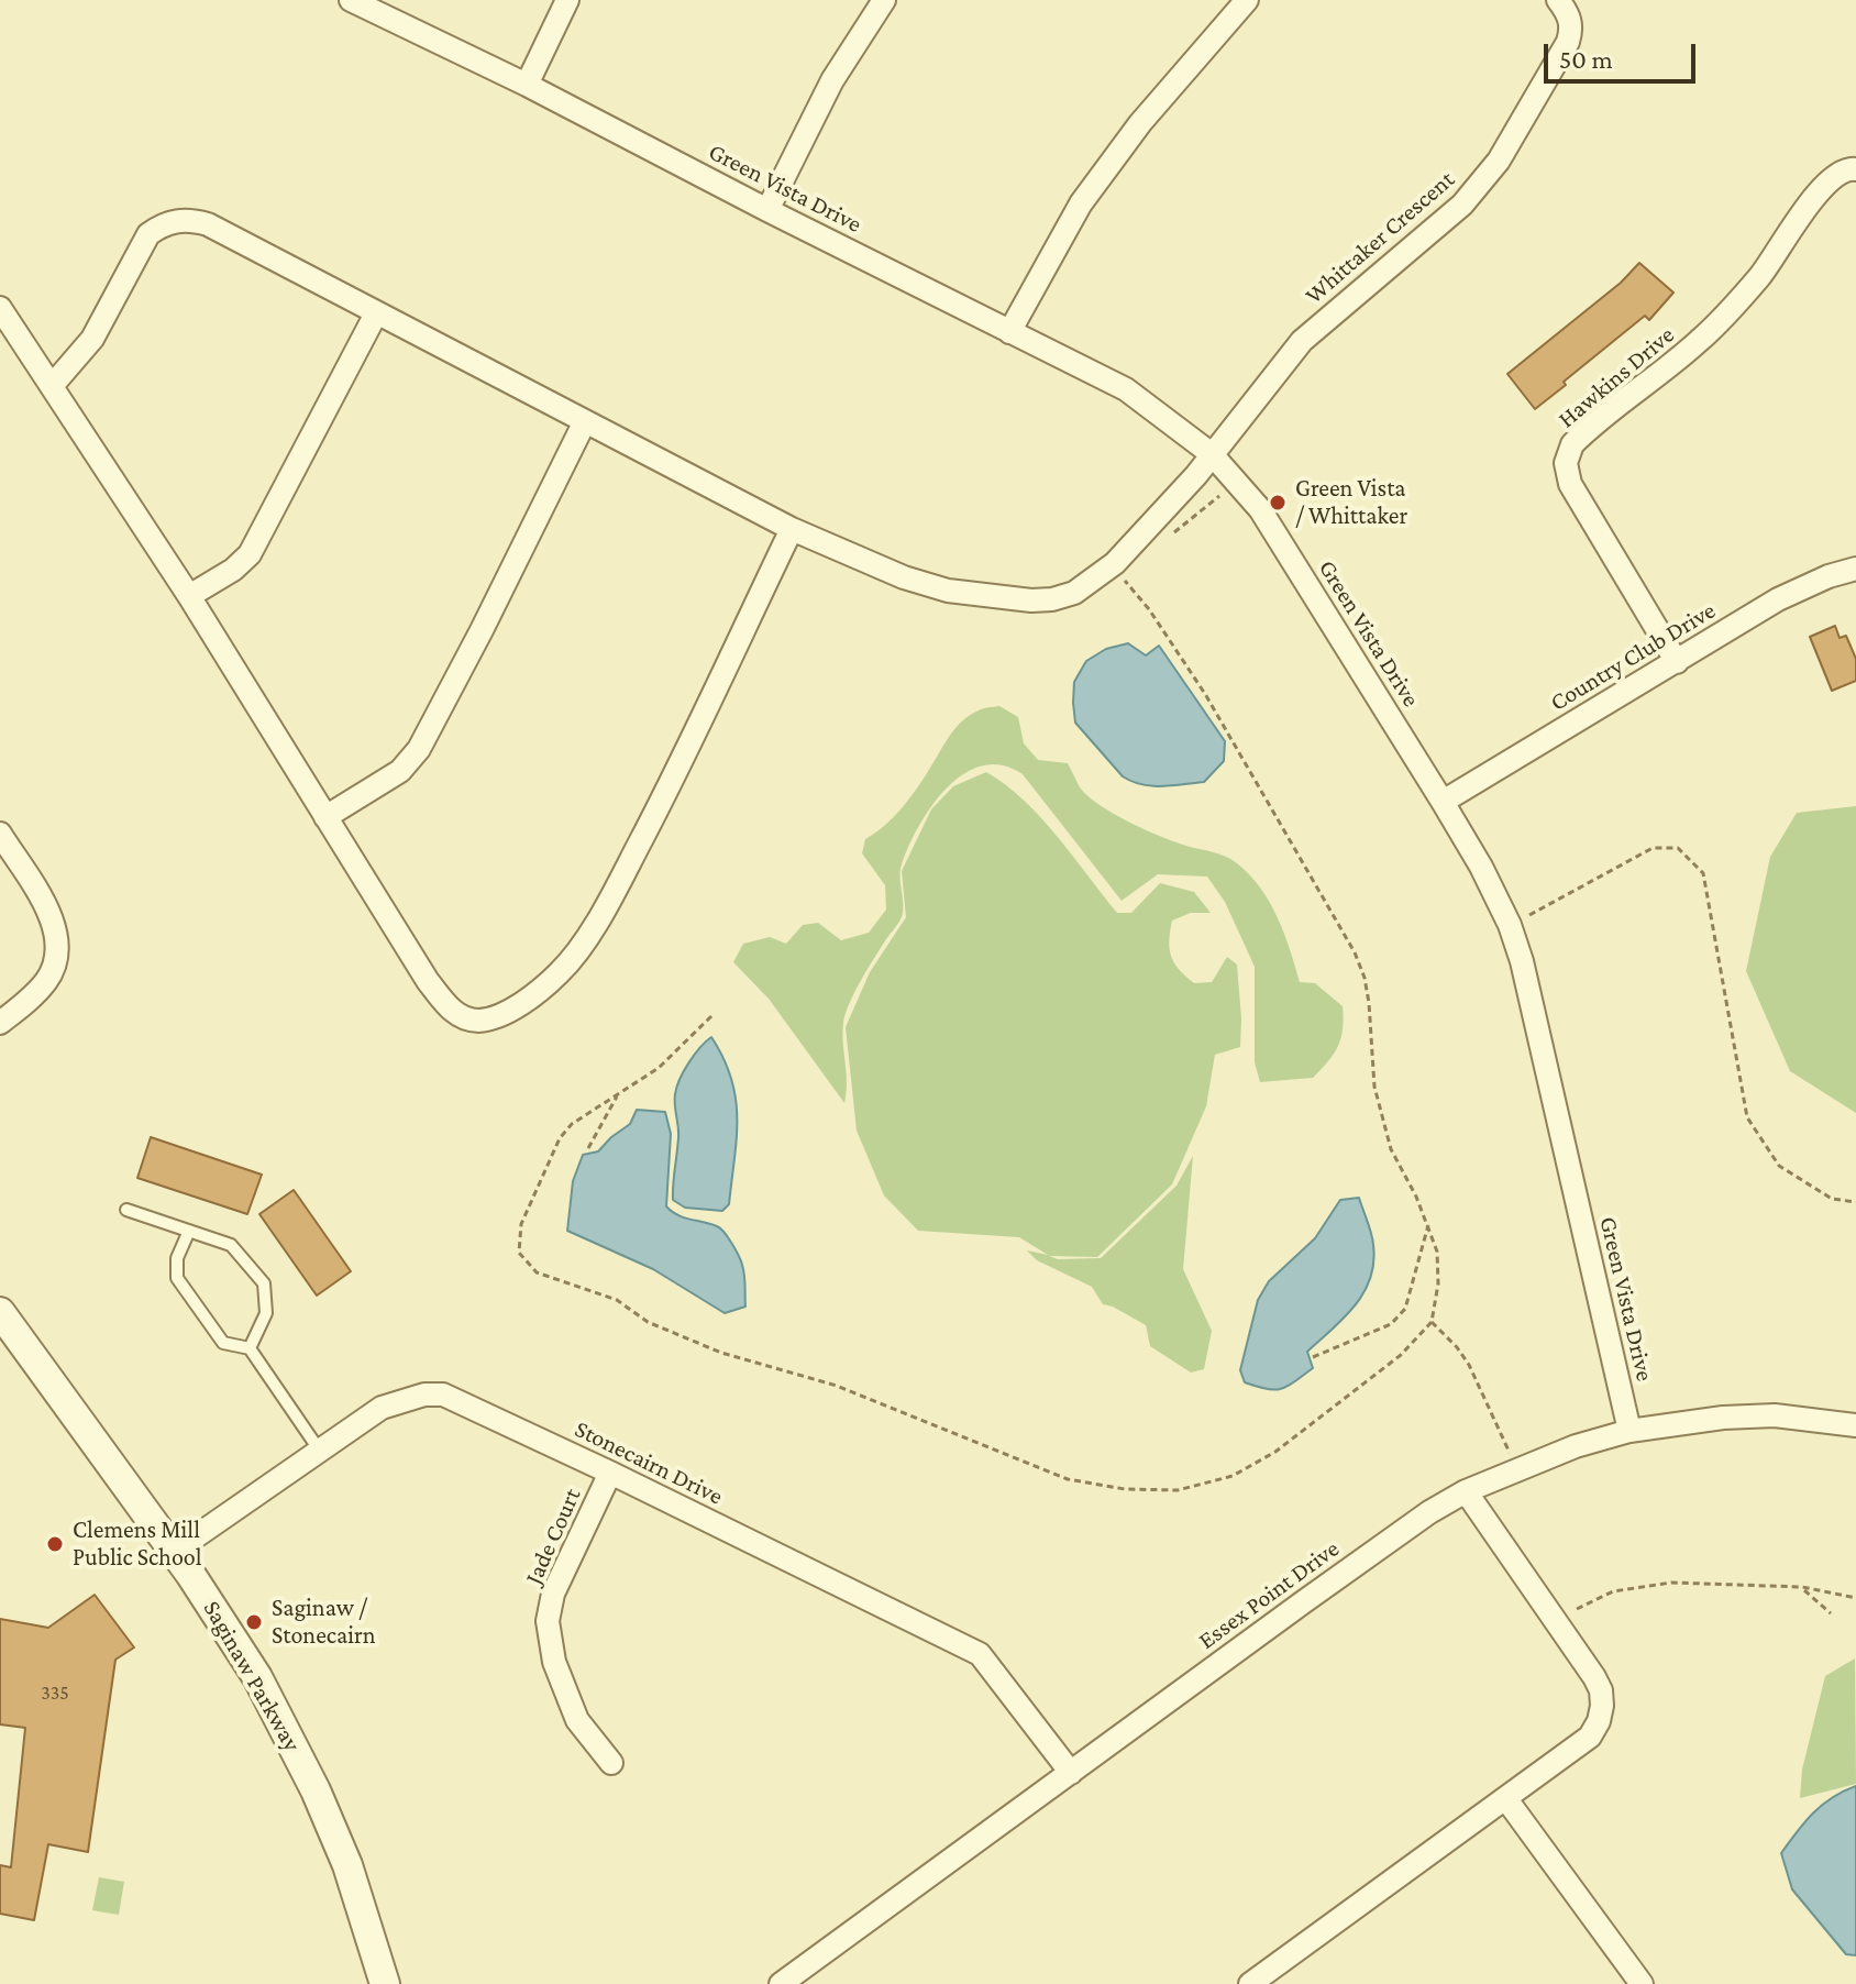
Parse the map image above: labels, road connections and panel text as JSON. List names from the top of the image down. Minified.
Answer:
{"streets":{"street":["Green Vista Drive","Whittaker Crescent","Hawkins Drive","Country Club Drive","Stonecairn Drive","Jade Court","Essex Point Drive","Saginaw Parkway"]},"crossings":[["Green Vista Drive","Whittaker Crescent"],["Green Vista Drive","Country Club Drive"],["Green Vista Drive","Essex Point Drive"],["Hawkins Drive","Country Club Drive"],["Stonecairn Drive","Jade Court"],["Stonecairn Drive","Essex Point Drive"],["Stonecairn Drive","Saginaw Parkway"]],"places":["Green Vista / Whittaker","Clemens Mill Public School","Saginaw / Stonecairn"],"house_numbers":["335"],"scale_bar":"50 m"}
